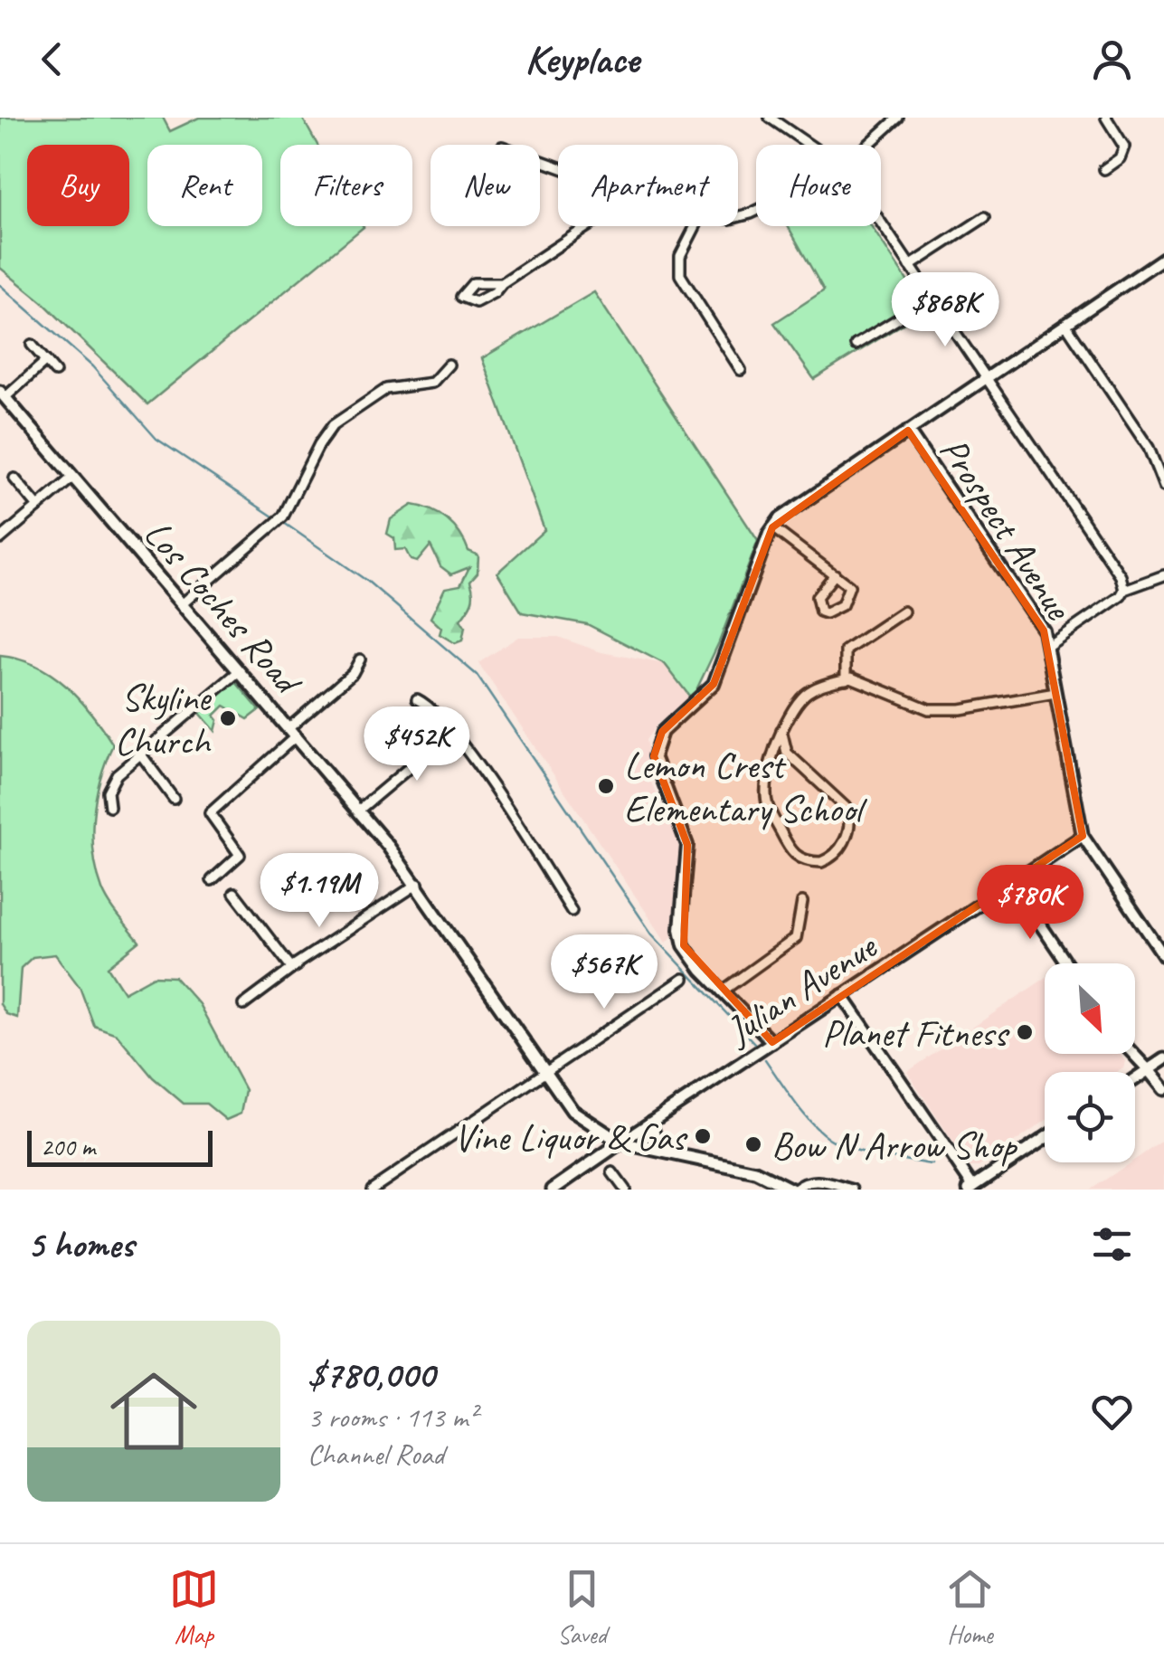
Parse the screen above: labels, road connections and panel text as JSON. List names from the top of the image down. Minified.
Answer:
{"streets":{"main road":["Los Coches Road","Julian Avenue"],"street":["Prospect Avenue"]},"crossings":[["Prospect Avenue","Julian Avenue"],["Los Coches Road","Julian Avenue"]],"places":["Skyline Church","Lemon Crest Elementary School","Planet Fitness","Vine Liquor & Gas","Bow N Arrow Shop"],"scale_bar":"200 m","north":"bottom right","page":{"header":"Keyplace","chip":["Buy","Rent","Filters","New","Apartment","House"],"price":["$868K","$452K","$1.19M","$780K","$567K"],"scale":"200 m","heading":"5 homes","list":[{"name":"$780,000","note":"3 rooms · 113 m² · Channel Road"}],"tabs":["Map","Saved","Home"]}}
